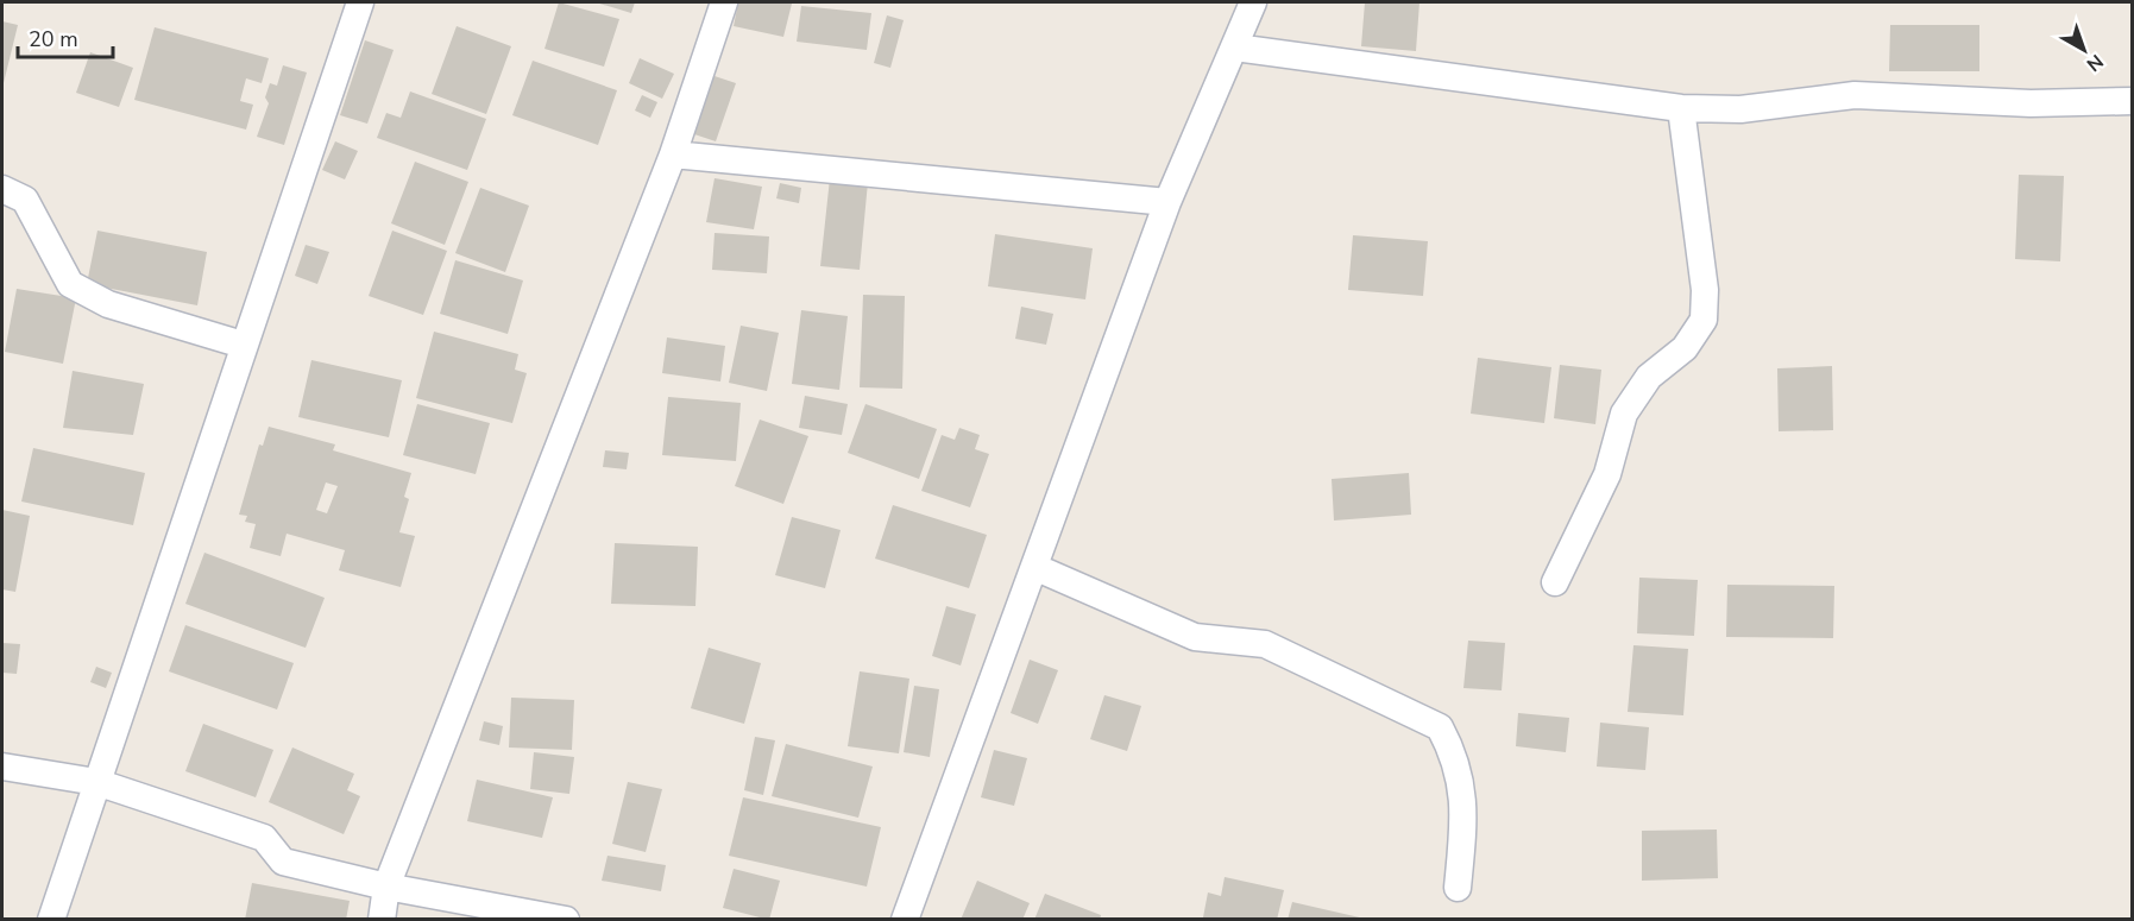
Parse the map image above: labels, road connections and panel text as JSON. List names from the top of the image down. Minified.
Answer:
{"scale_bar":"20 m","north":"bottom right"}
